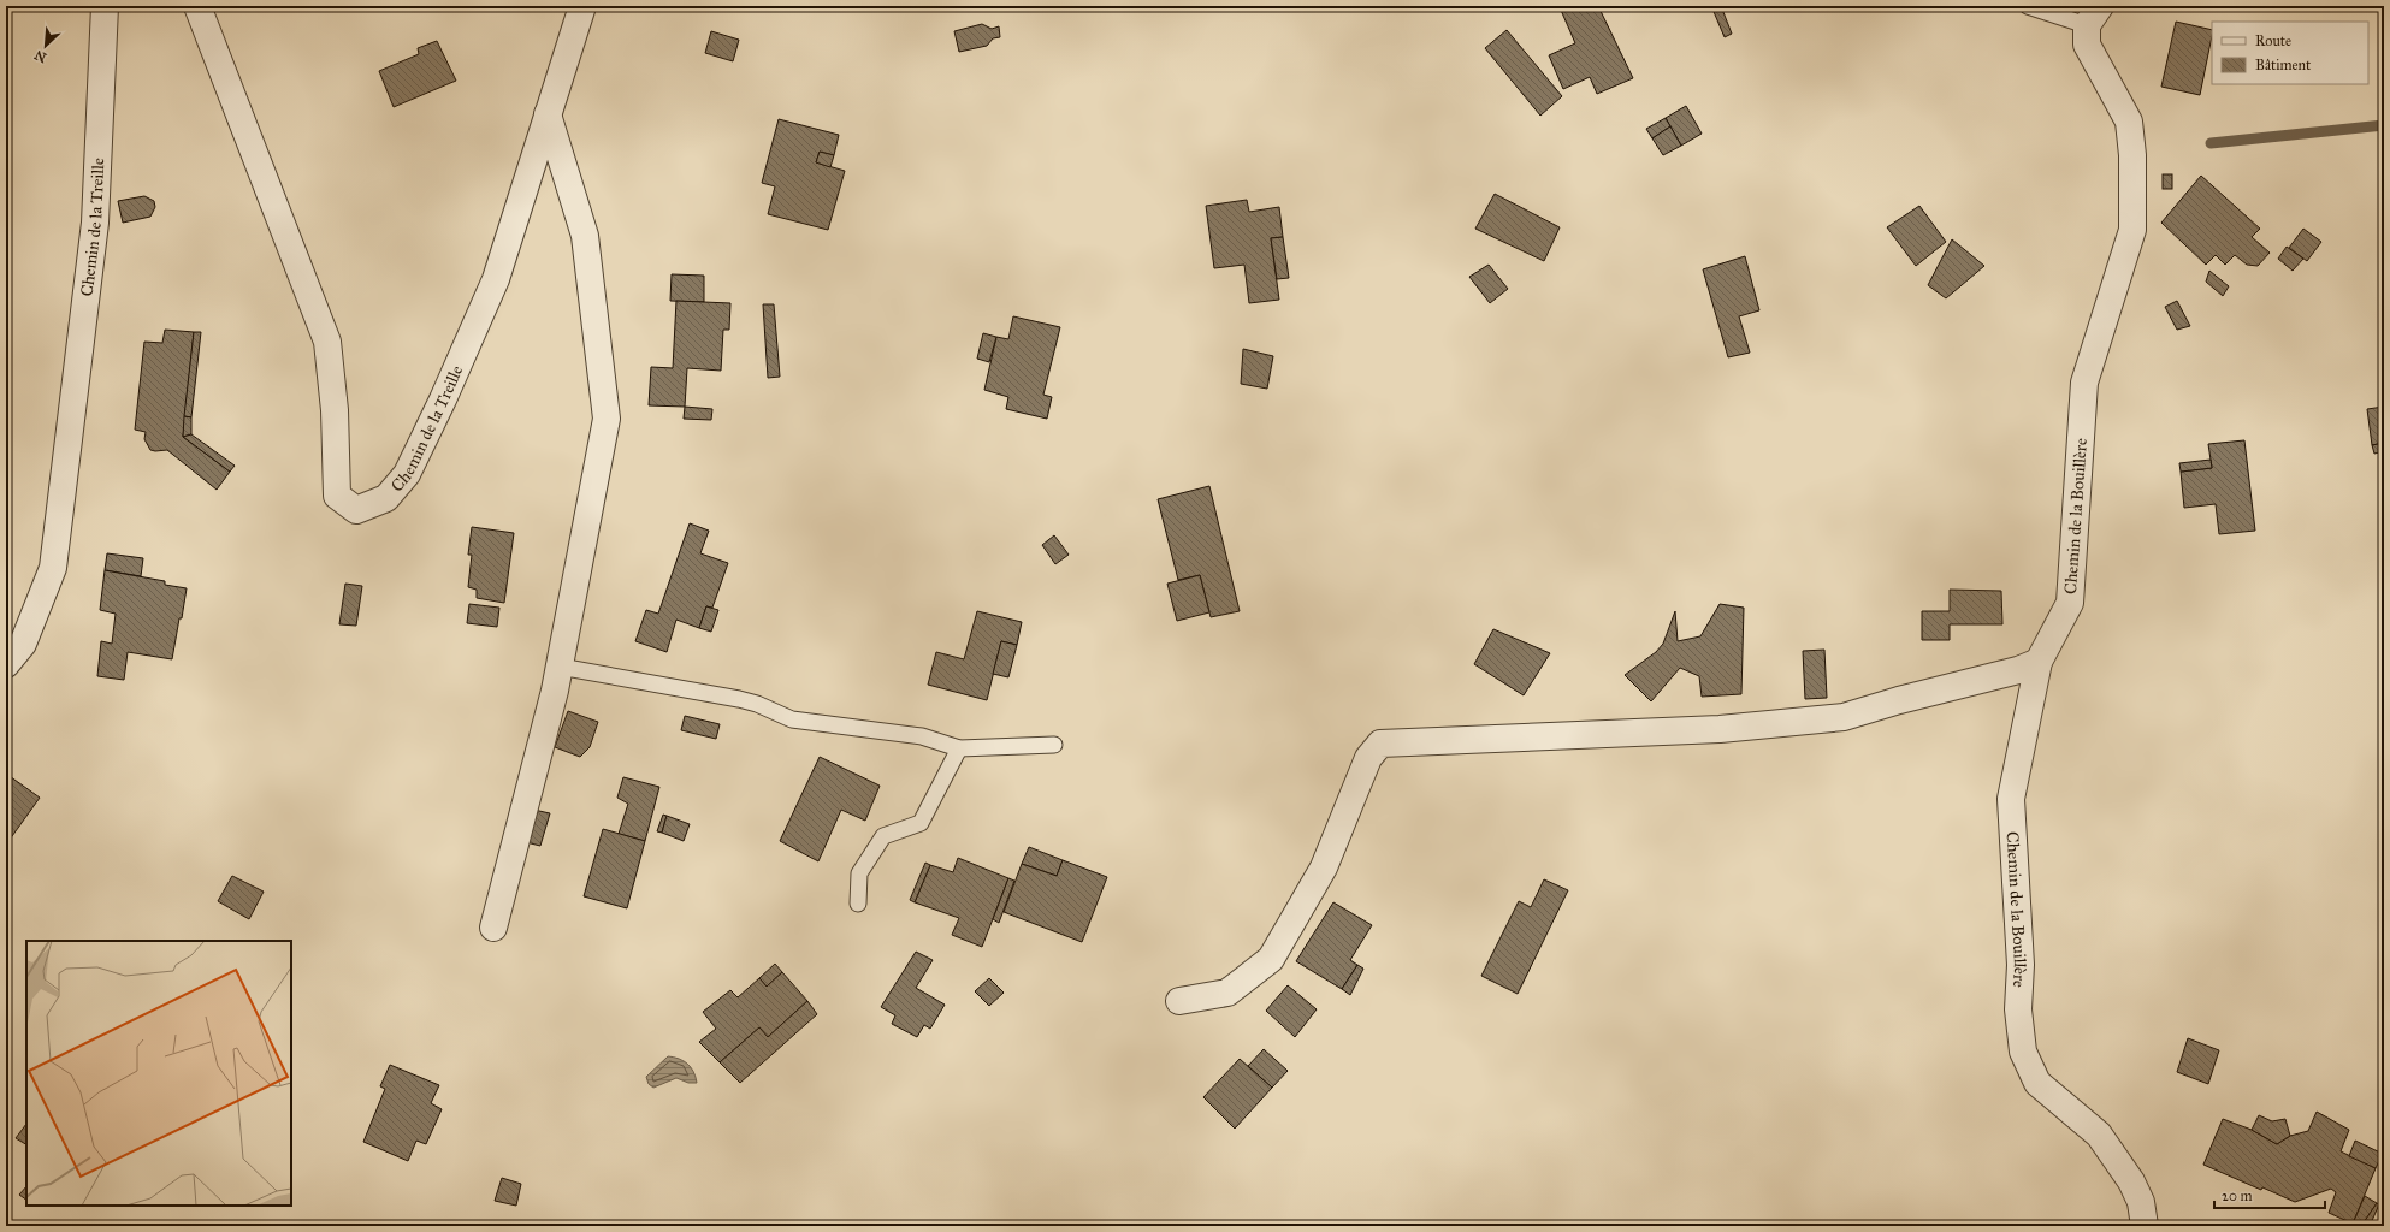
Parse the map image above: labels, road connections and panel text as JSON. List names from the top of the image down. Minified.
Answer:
{"streets":{"street":["Chemin de la Treille","Chemin de la Bouillère"]},"legend":["Route","Bâtiment"],"scale_bar":"20 m","north":"bottom left"}
